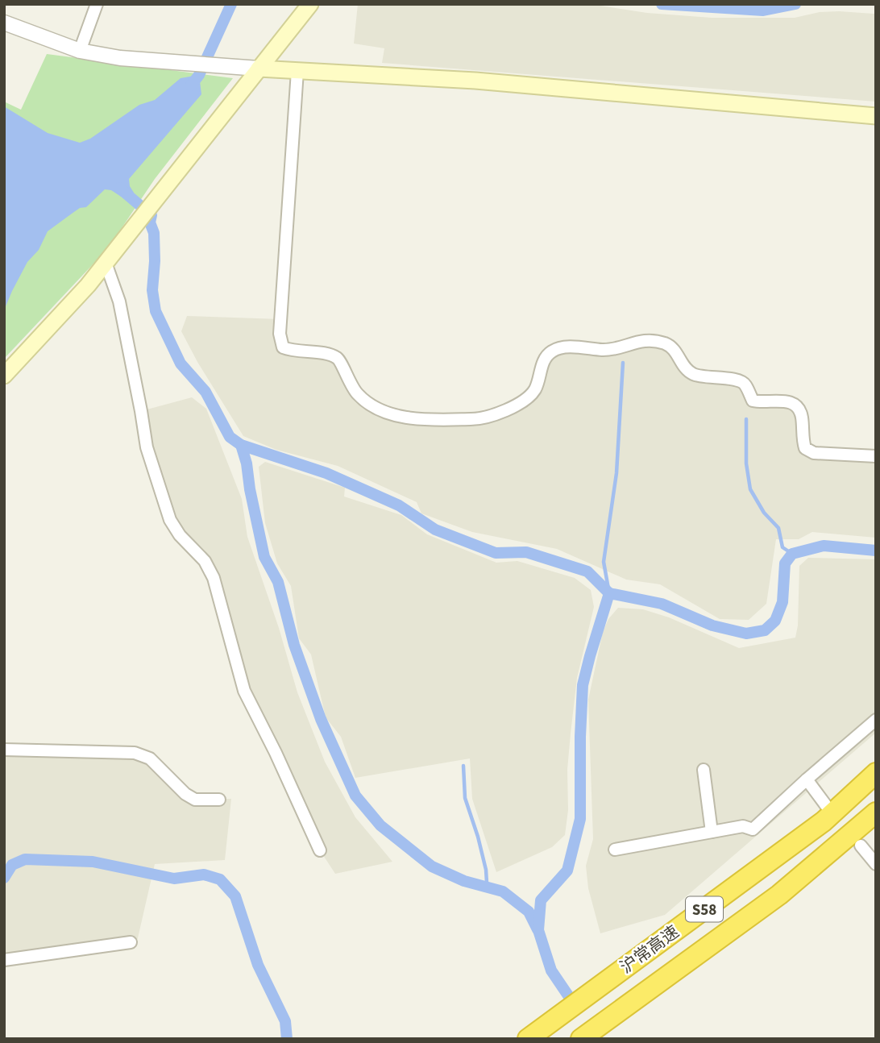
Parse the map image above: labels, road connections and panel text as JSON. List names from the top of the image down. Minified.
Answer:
{"streets":{"highway":["S58","沪常高速"]}}
